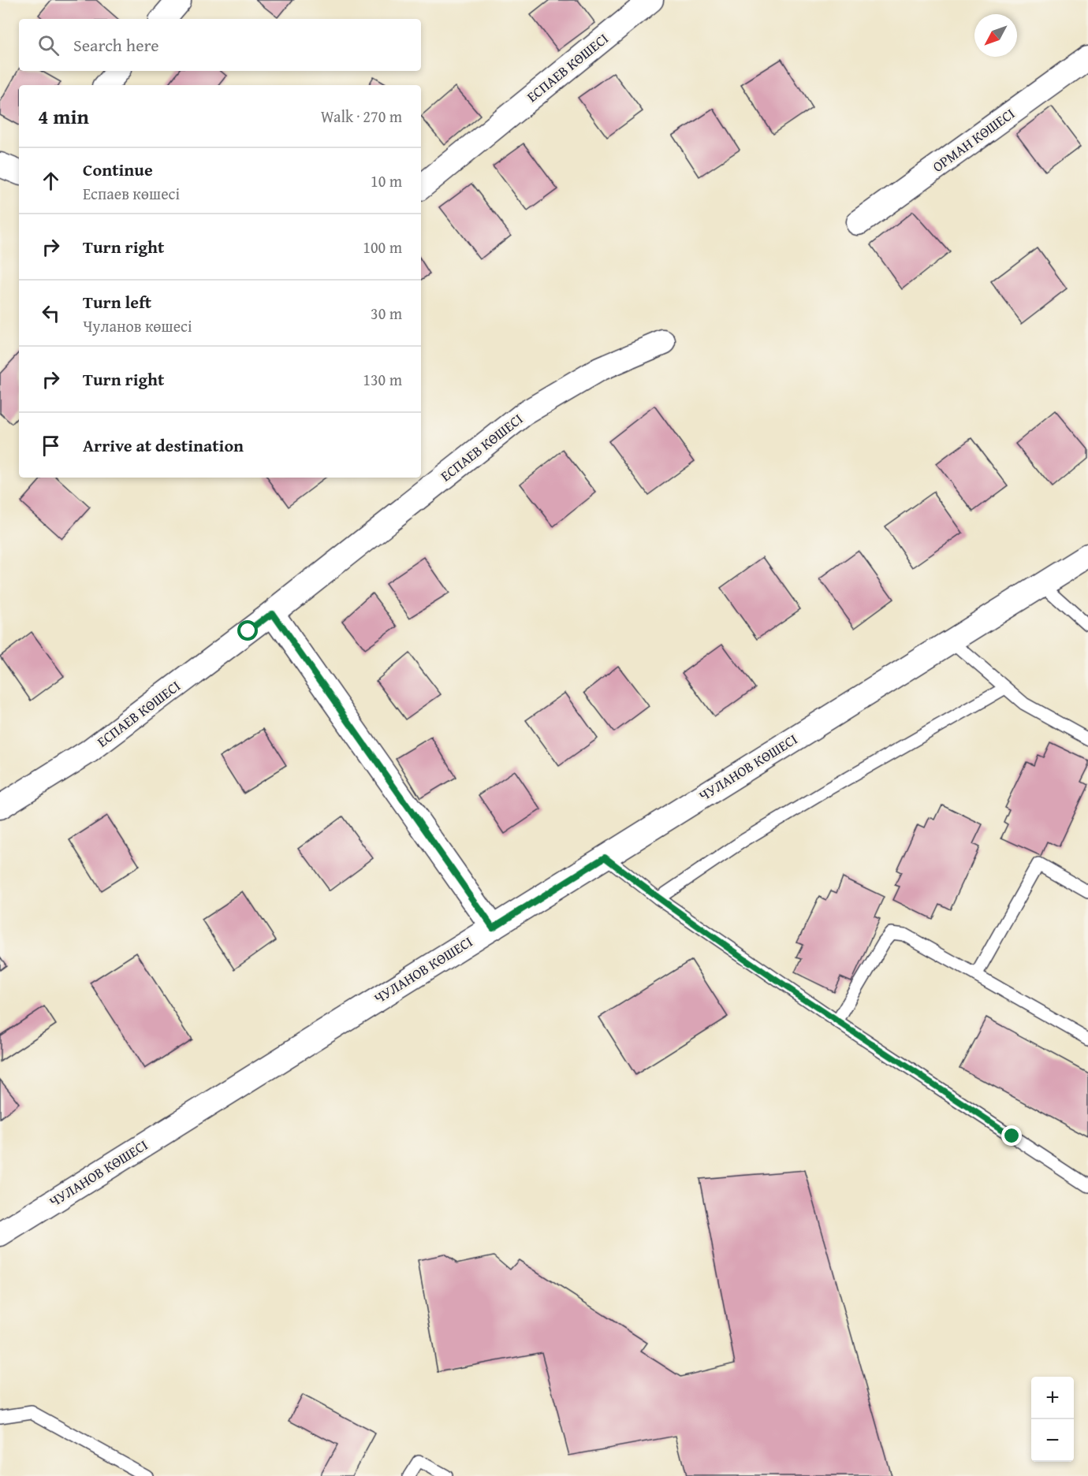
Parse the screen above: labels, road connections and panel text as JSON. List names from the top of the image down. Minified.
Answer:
{"streets":{"street":["ЕСПАЕВ КӨШЕСІ","ОРМАН КӨШЕСІ","ЧУЛАНОВ КӨШЕСІ"]},"north":"bottom left","page":{"search":"Search here","heading":["4 min","Walk · 270 m"],"list":[["Continue","Еспаев көшесі","10 m"],["Turn right","100 m"],["Turn left","Чуланов көшесі","30 m"],["Turn right","130 m"],"Arrive at destination"],"map_buttons":["+","−"]}}
